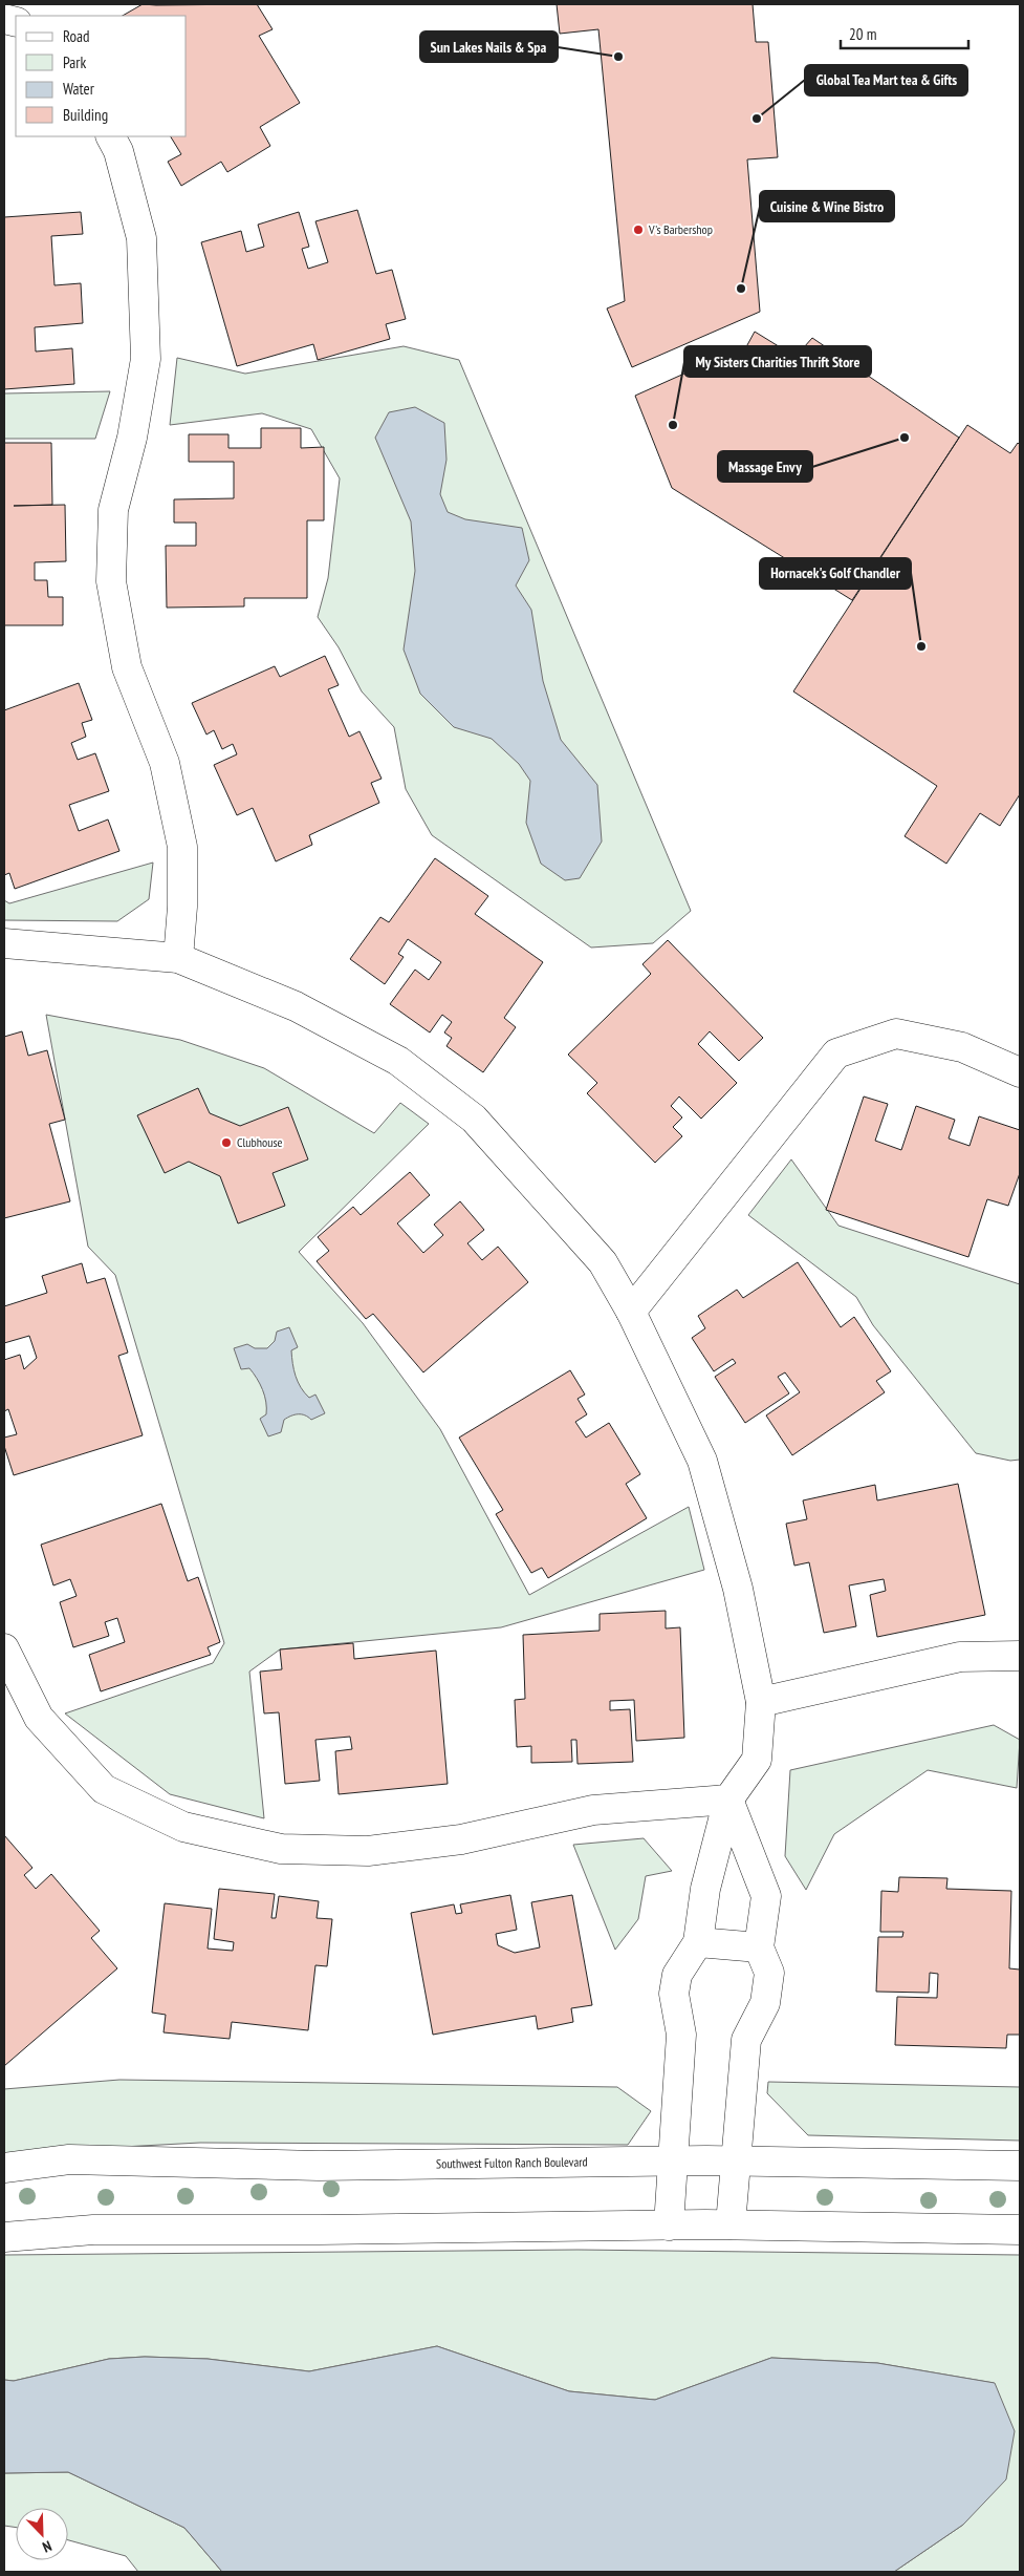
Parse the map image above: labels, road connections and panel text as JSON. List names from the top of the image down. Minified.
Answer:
{"streets":{"street":["Southwest Fulton Ranch Boulevard"]},"places":["Sun Lakes Nails & Spa","Global Tea Mart tea & Gifts","V's Barbershop","Cuisine & Wine Bistro","My Sisters Charities Thrift Store","Massage Envy","Hornacek's Golf Chandler","Clubhouse"],"legend":["Road","Park","Water","Building"],"scale_bar":"20 m","north":"bottom right"}
